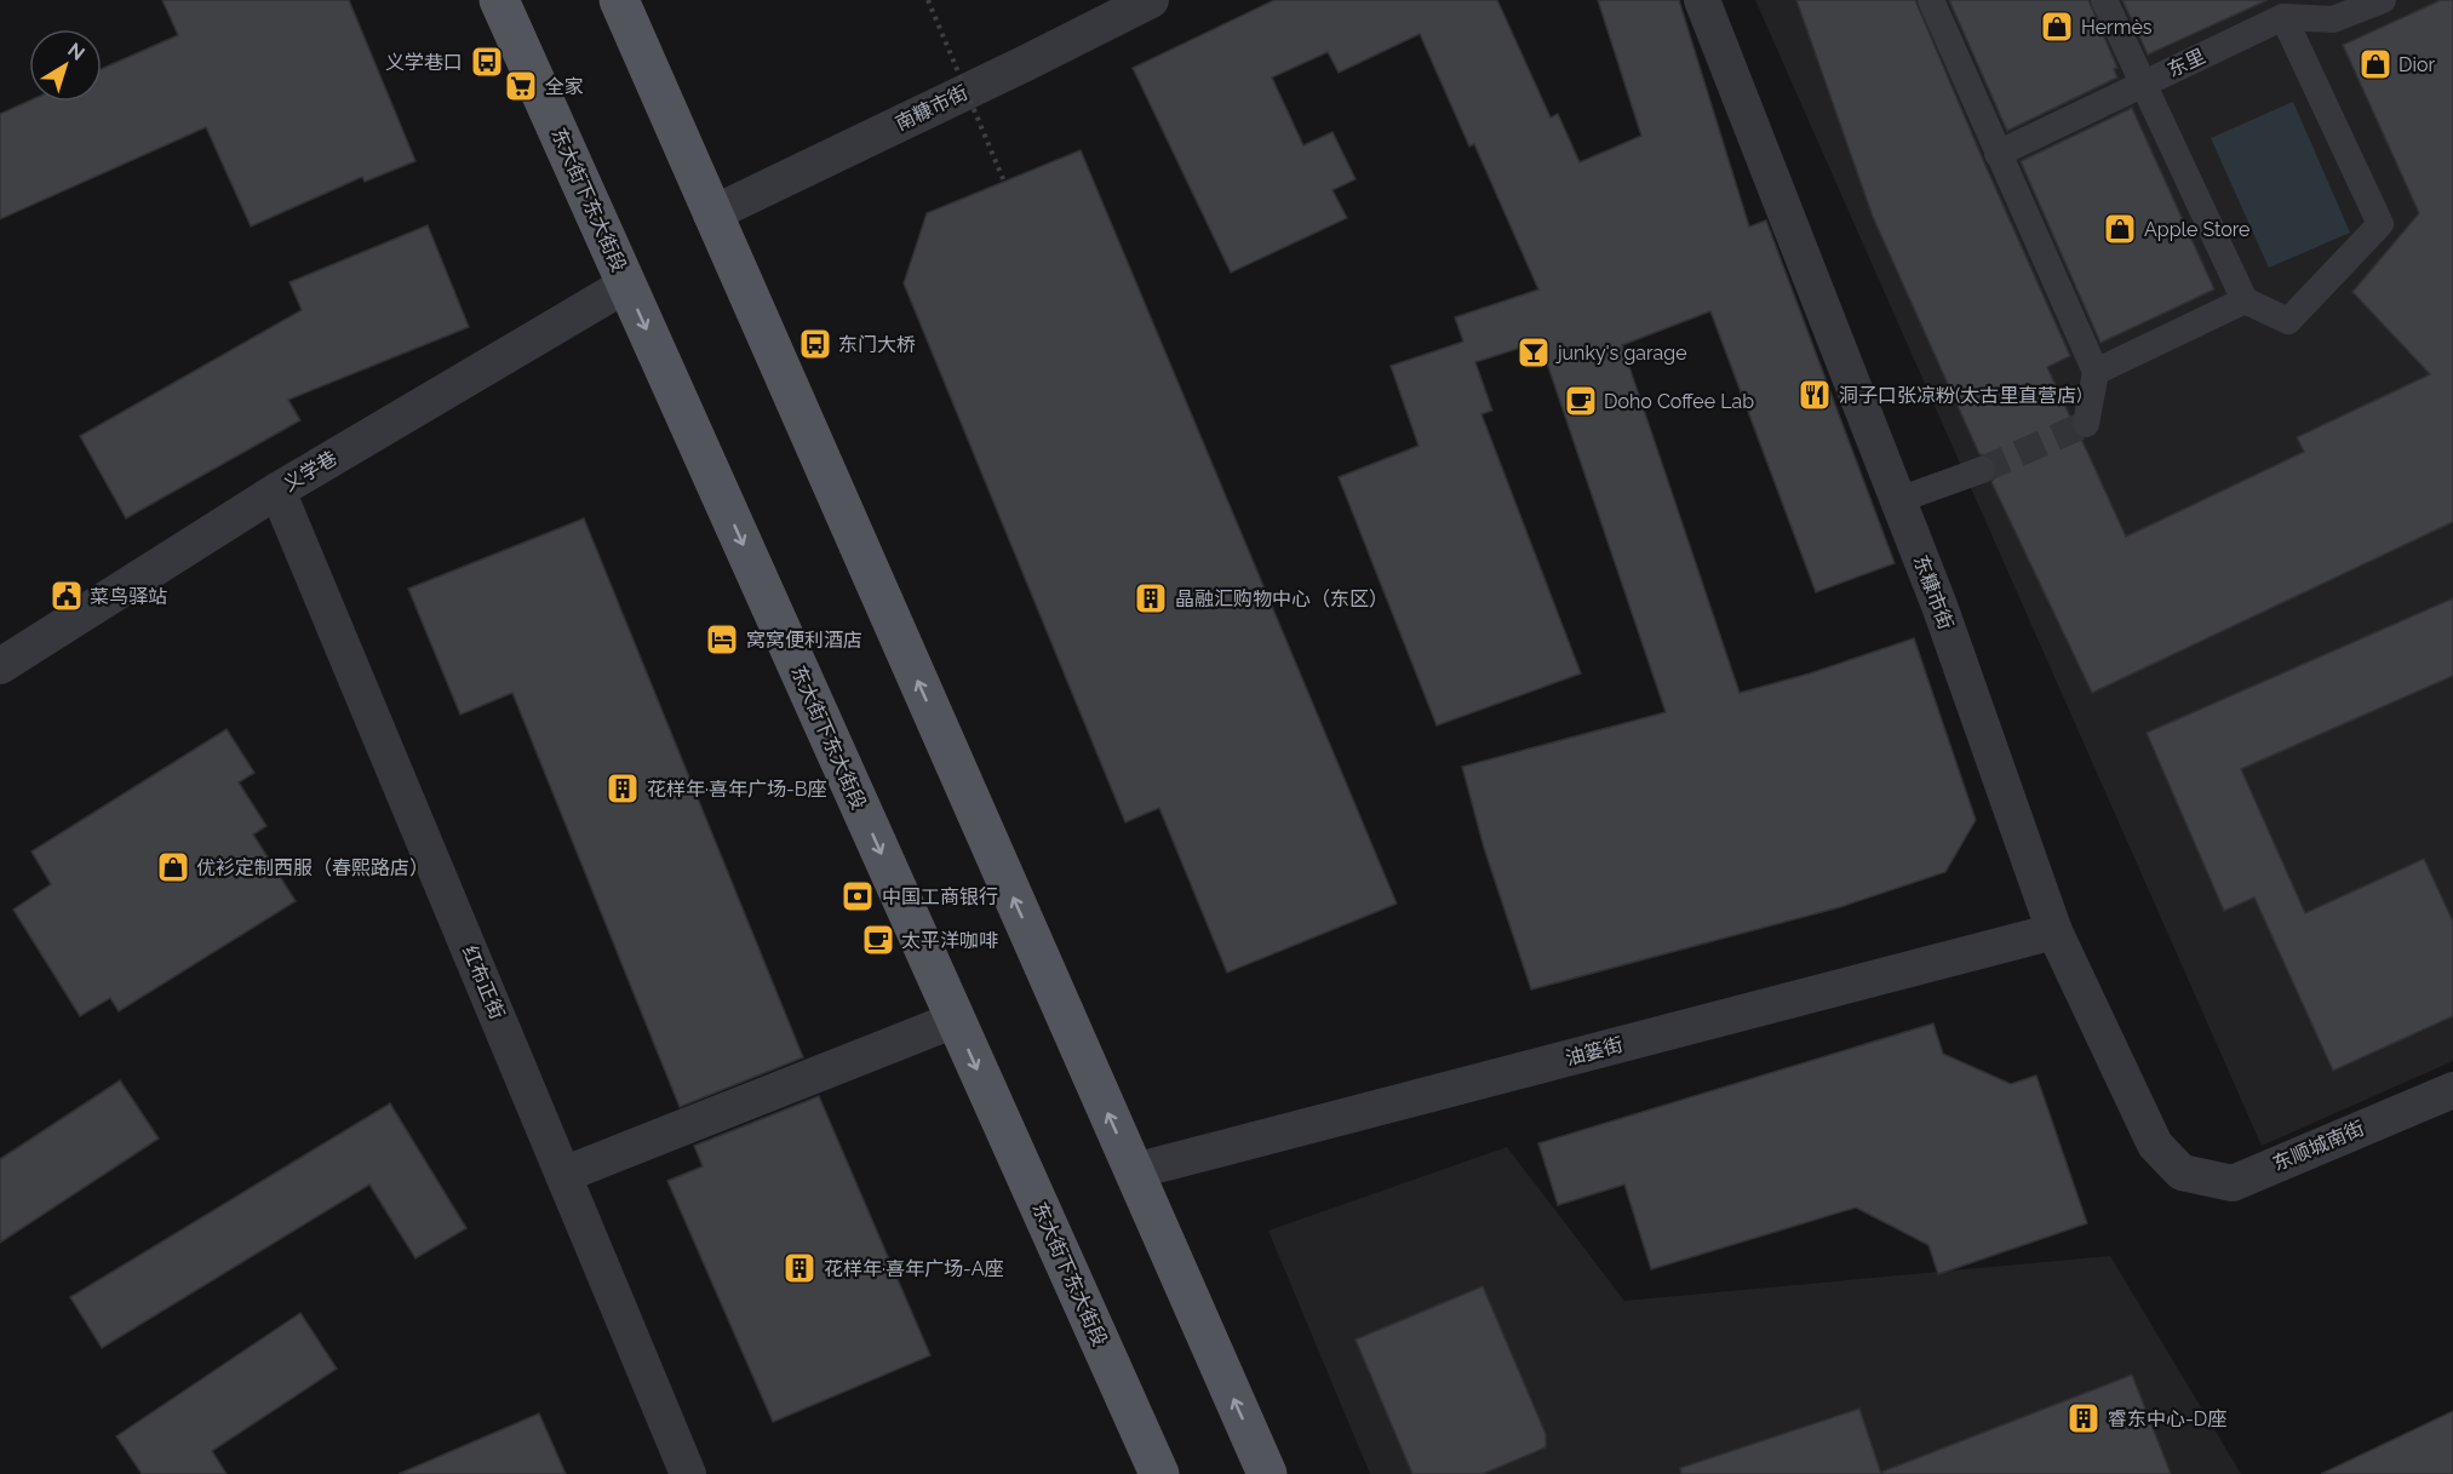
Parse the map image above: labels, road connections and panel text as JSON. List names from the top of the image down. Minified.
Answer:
{"streets":{"main road":["东大街下东大街段"],"street":["东里","南糠市街","义学巷","东糠市街","红布正街","油篓街","东顺城南街"]},"crossings":[["东大街下东大街段","义学巷"],["义学巷","红布正街"],["东糠市街","油篓街"],["东糠市街","东顺城南街"]],"places":{"shop":["Hermès","Dior","Apple Store","优衫定制西服（春熙路店）"],"bus stop":["义学巷口","东门大桥"],"supermarket":["全家"],"bar":["junky's garage"],"restaurant":["洞子口张凉粉(太古里直营店)"],"cafe":["Doho Coffee Lab","太平洋咖啡"],"public building":["菜鸟驿站"],"building":["晶融汇购物中心（东区）","花样年·喜年广场-B座","花样年·喜年广场-A座","睿东中心-D座"],"hotel":["窝窝便利酒店"],"bank":["中国工商银行"]},"north":"top right"}
